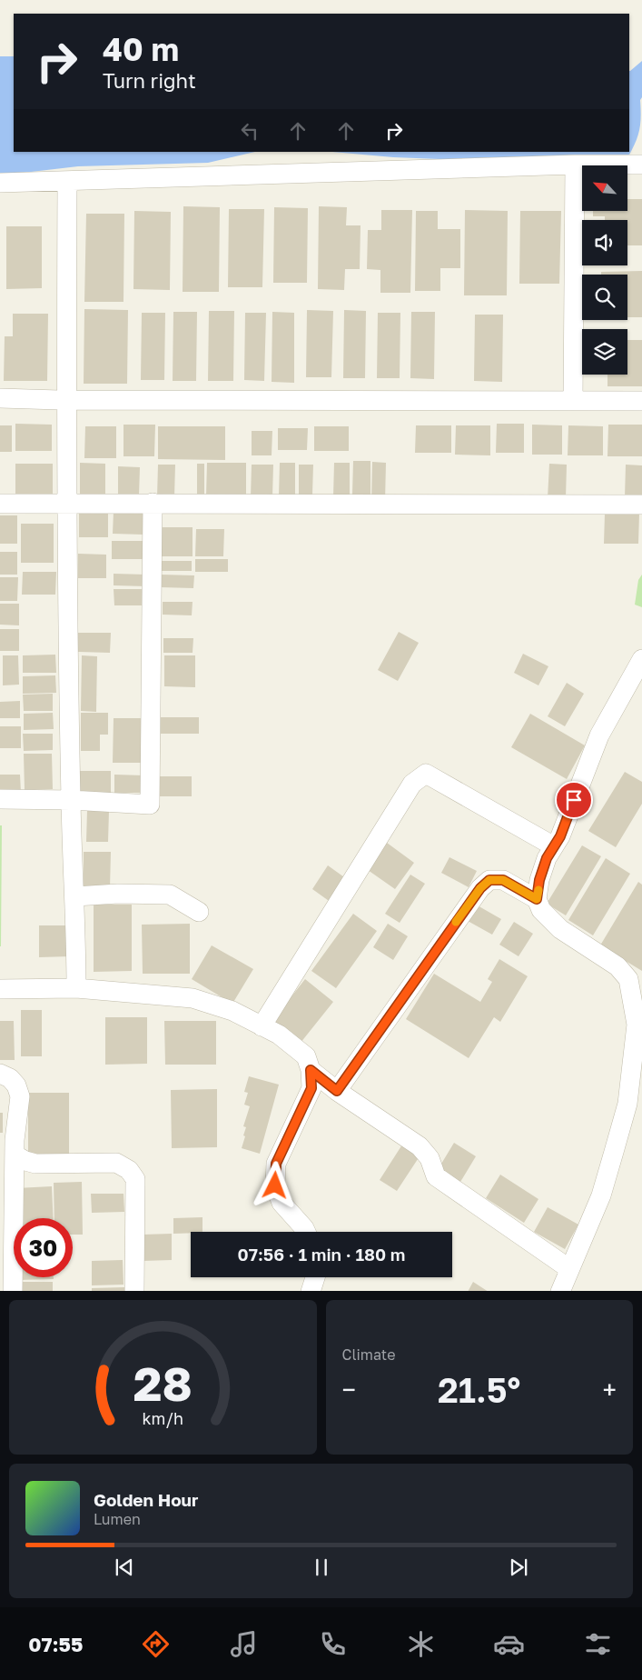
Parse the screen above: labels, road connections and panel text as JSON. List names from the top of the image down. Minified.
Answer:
{"north":"top left","page":{"turn":["40 m","Turn right"],"limit":"30","trip":"07:56 · 1 min · 180 m","tile":"Climate","heat":["−","21.5°","+"],"song":["Golden Hour","Lumen"],"tabs":"07:55","gauge":["28","km/h"]}}
